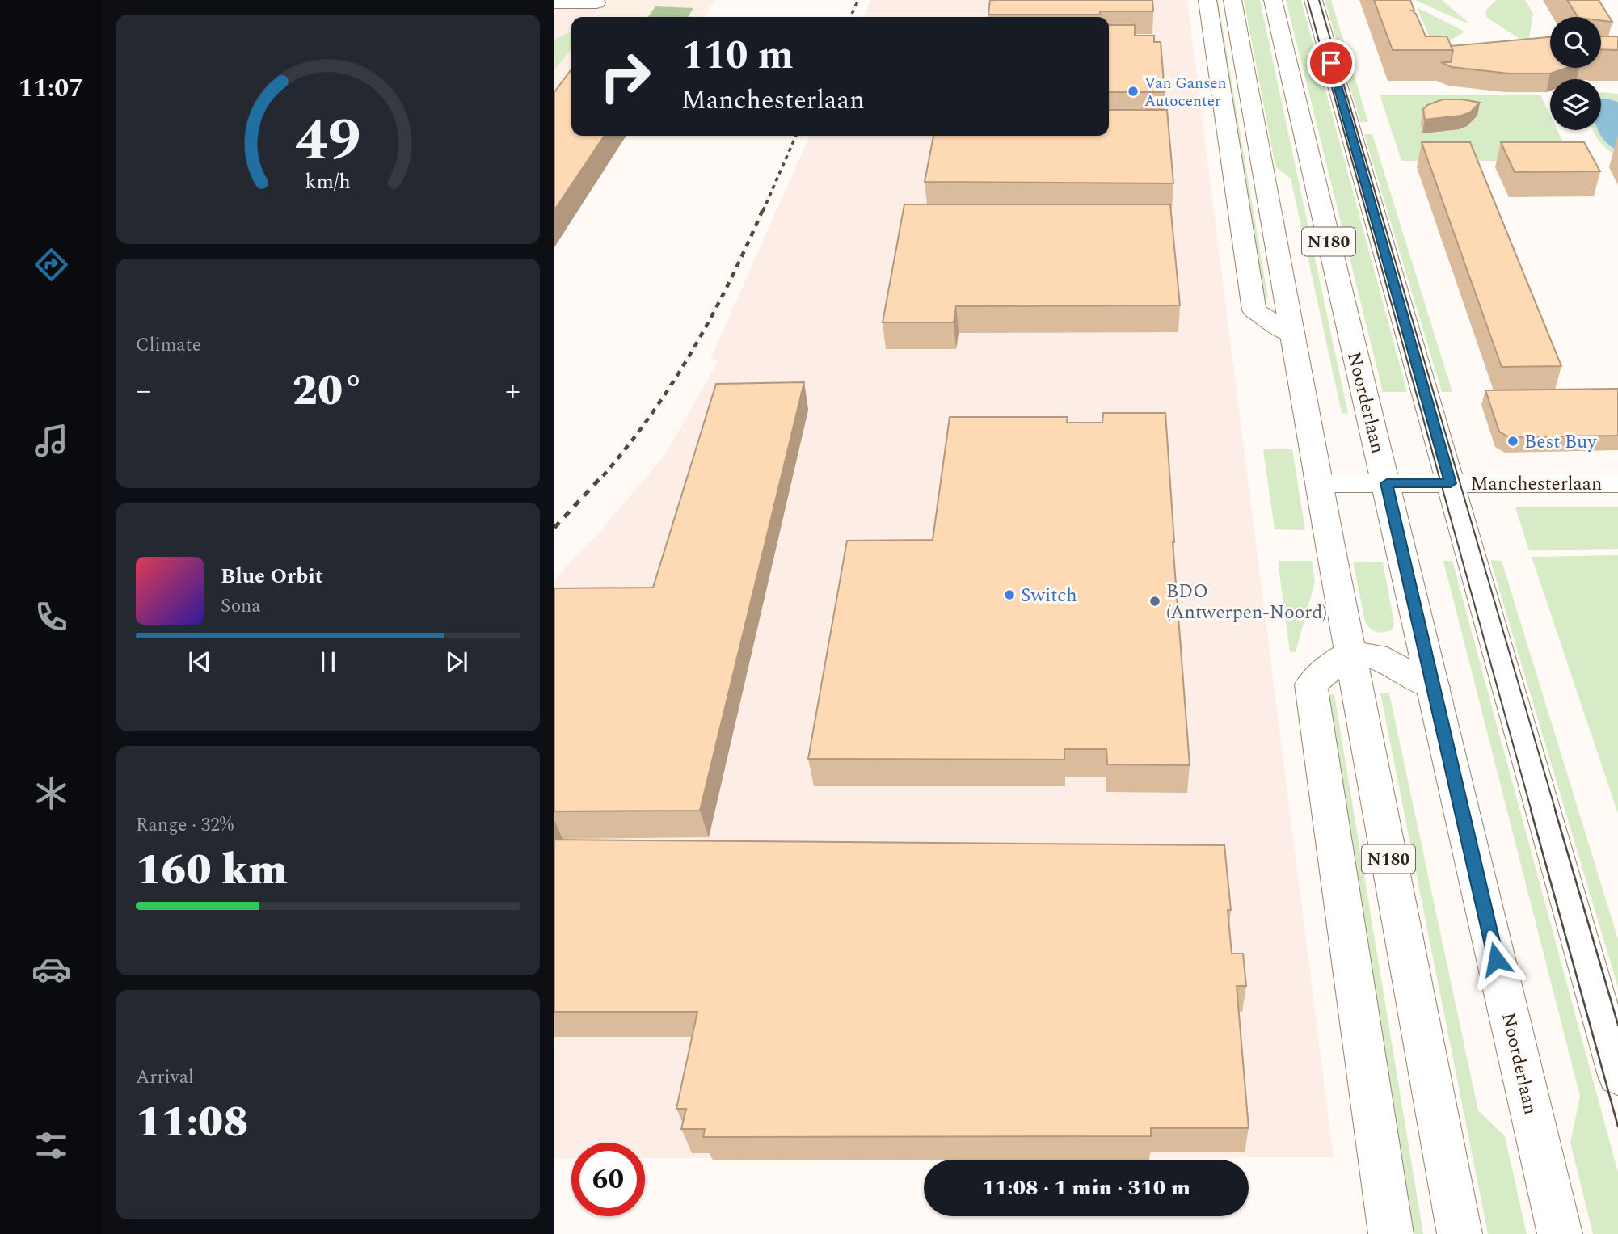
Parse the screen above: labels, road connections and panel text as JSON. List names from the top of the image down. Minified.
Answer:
{"streets":{"main road":["N180","Noorderlaan","Manchesterlaan"]},"crossings":[["N180","Manchesterlaan"],["Noorderlaan","Manchesterlaan"]],"places":["Van Gansen Autocenter","Best Buy","Switch","BDO (Antwerpen-Noord)"],"page":{"tabs":"11:07","turn":["110 m","Manchesterlaan"],"tile":["Climate",["Range · 32%","160 km"],["Arrival","11:08"]],"heat":["−","20°","+"],"song":["Blue Orbit","Sona"],"limit":"60","trip":"11:08 · 1 min · 310 m","gauge":["49","km/h"]}}
